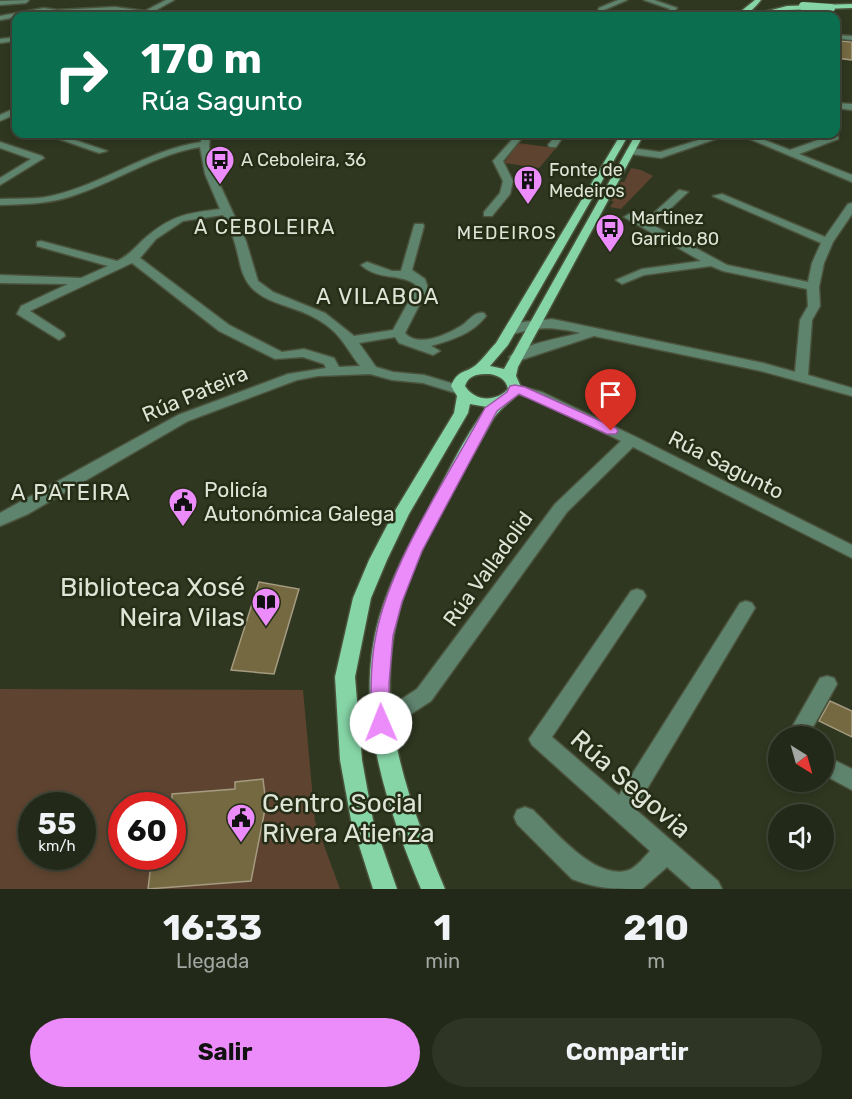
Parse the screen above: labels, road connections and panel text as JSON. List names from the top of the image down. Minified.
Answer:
{"streets":{"street":["Rúa Pateira","Rúa Sagunto","Rúa Valladolid","Rúa Segovia"]},"crossings":[["Rúa Sagunto","Rúa Valladolid"]],"districts":["A CEBOLEIRA","MEDEIROS","A VILABOA","A PATEIRA"],"places":{"bus stop":["A Ceboleira, 36","Martinez Garrido,80"],"building":["Fonte de Medeiros"],"public building":["Policía Autonómica Galega","Centro Social Rivera Atienza"],"library":["Biblioteca Xosé Neira Vilas"]},"north":"bottom right","page":{"turn":["170 m","Rúa Sagunto"],"speed":"55 km/h","limit":"60","eta":["16:33","Llegada","1","min","210","m"],"buttons":["Salir","Compartir"]}}
